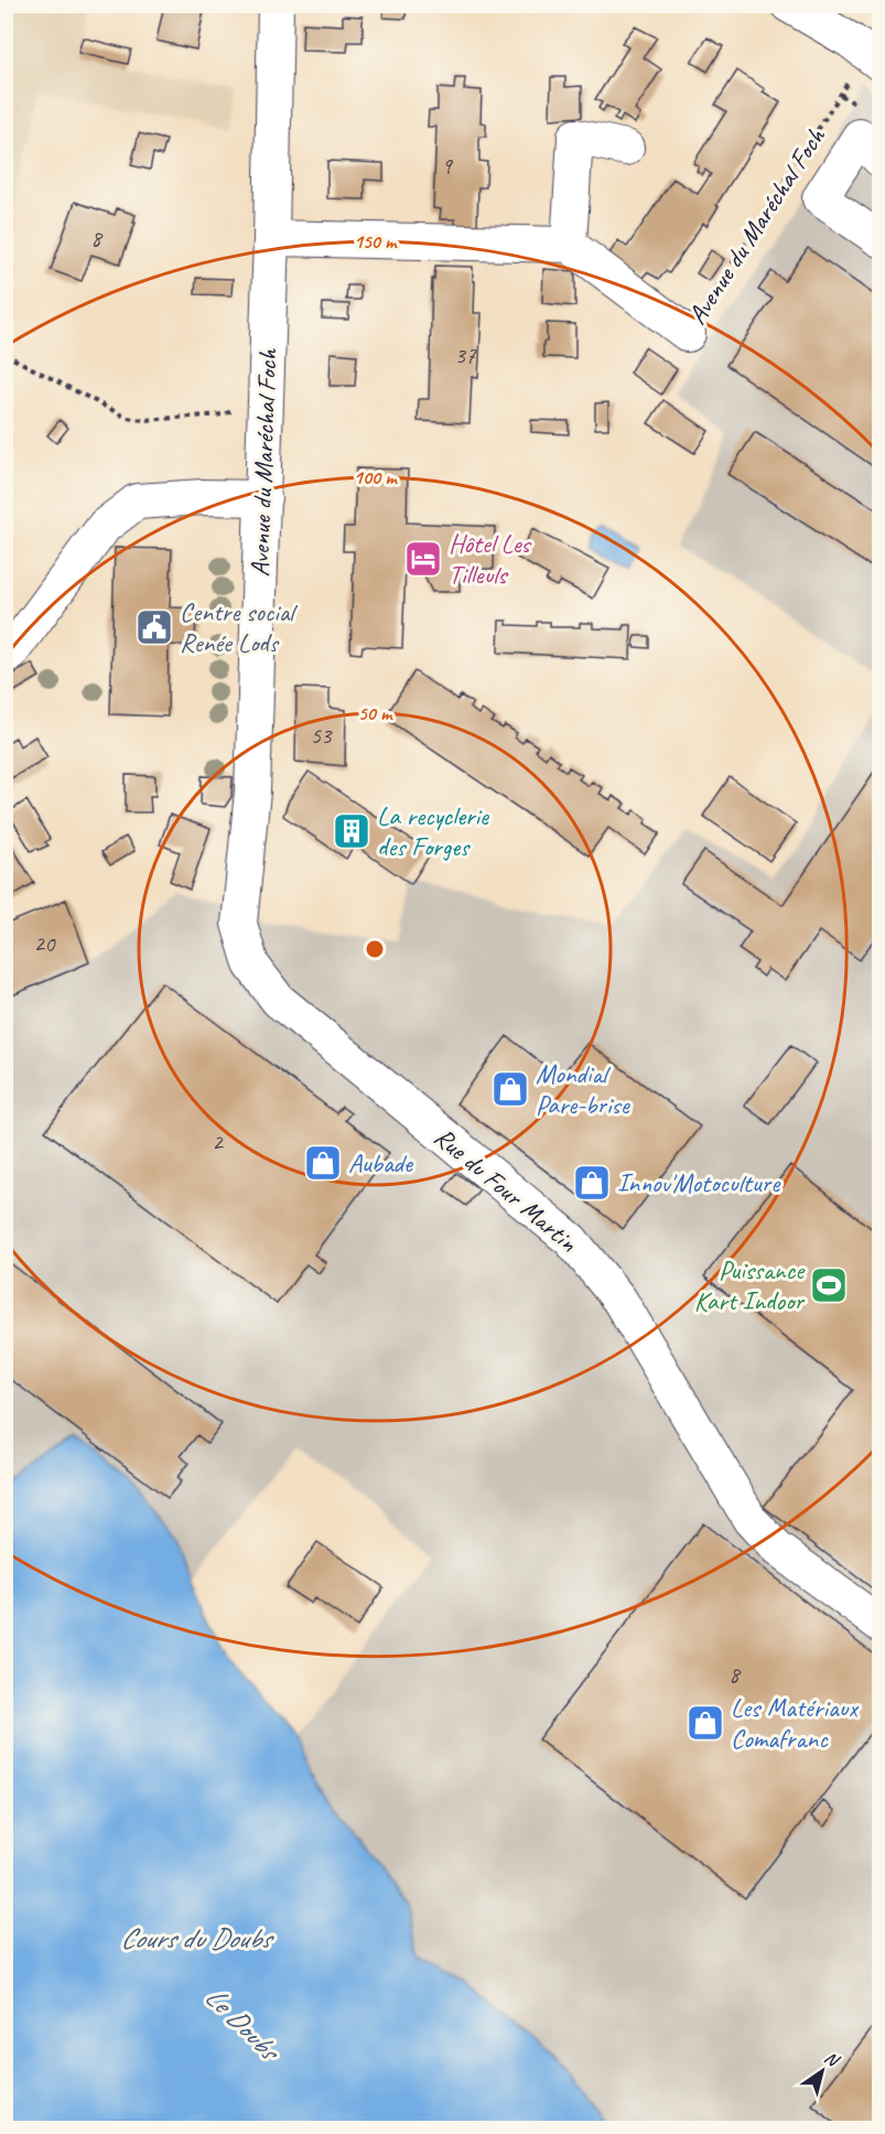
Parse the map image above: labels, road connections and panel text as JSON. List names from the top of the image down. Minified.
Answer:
{"streets":{"street":["Avenue du Maréchal Foch","Rue du Four Martin"]},"crossings":[["Avenue du Maréchal Foch","Rue du Four Martin"]],"water":["Cours du Doubs","Le Doubs"],"places":{"hotel":["Hôtel Les Tilleuls"],"public building":["Centre social Renée Lods"],"building":["La recyclerie des Forges"],"shop":["Mondial Pare-brise","Aubade","Innov'Motoculture","Les Matériaux Comafranc"],"sports":["Puissance Kart Indoor"]},"house_numbers":["9","8","37","53","20","2","8"],"north":"top right","rings":["150 m","100 m","50 m"]}
